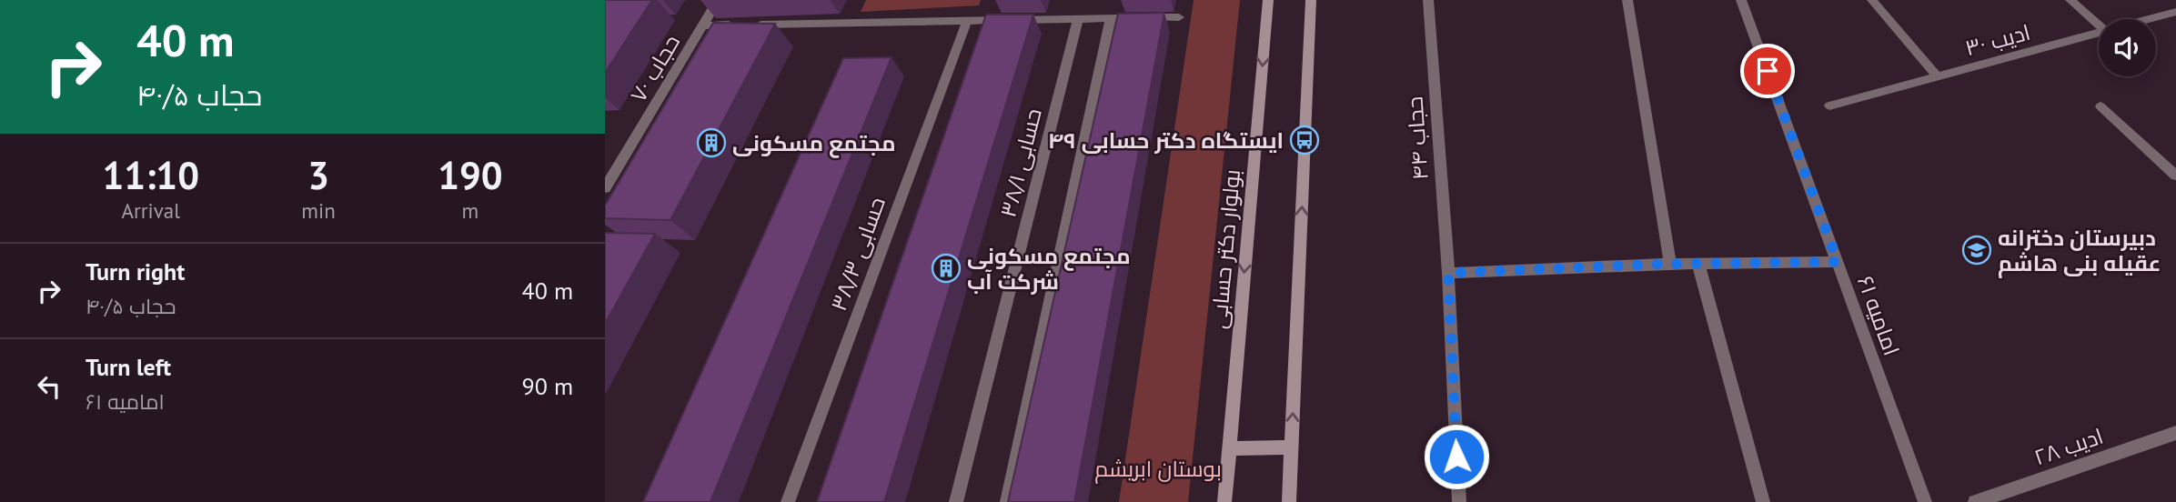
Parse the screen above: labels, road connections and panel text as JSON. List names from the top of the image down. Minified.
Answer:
{"streets":{"main road":["بولوار دکتر حسابی"],"street":["ادیب ۳۰","حجاب ۷۰","حجاب ۴۴","حسابی ۳۸/۱","حسابی ۳۸/۳","امامیه ۶۱","ادیب ۲۸"]},"parks":["بوستان ابریشم"],"places":{"bus stop":["ایستگاه دکتر حسابی ۴۹"],"building":["مجتمع مسکونی","مجتمع مسکونی شرکت آب"],"school or university":["دبیرستان دخترانه عقیله بنی هاشم"]},"page":{"turn":["40 m","حجاب ۴۰/۵"],"eta":["11:10","Arrival","3","min","190","m"],"list":[{"name":"Turn right","note":"حجاب ۴۰/۵","value":"40 m"},{"name":"Turn left","note":"امامیه ۶۱","value":"90 m"}]}}
